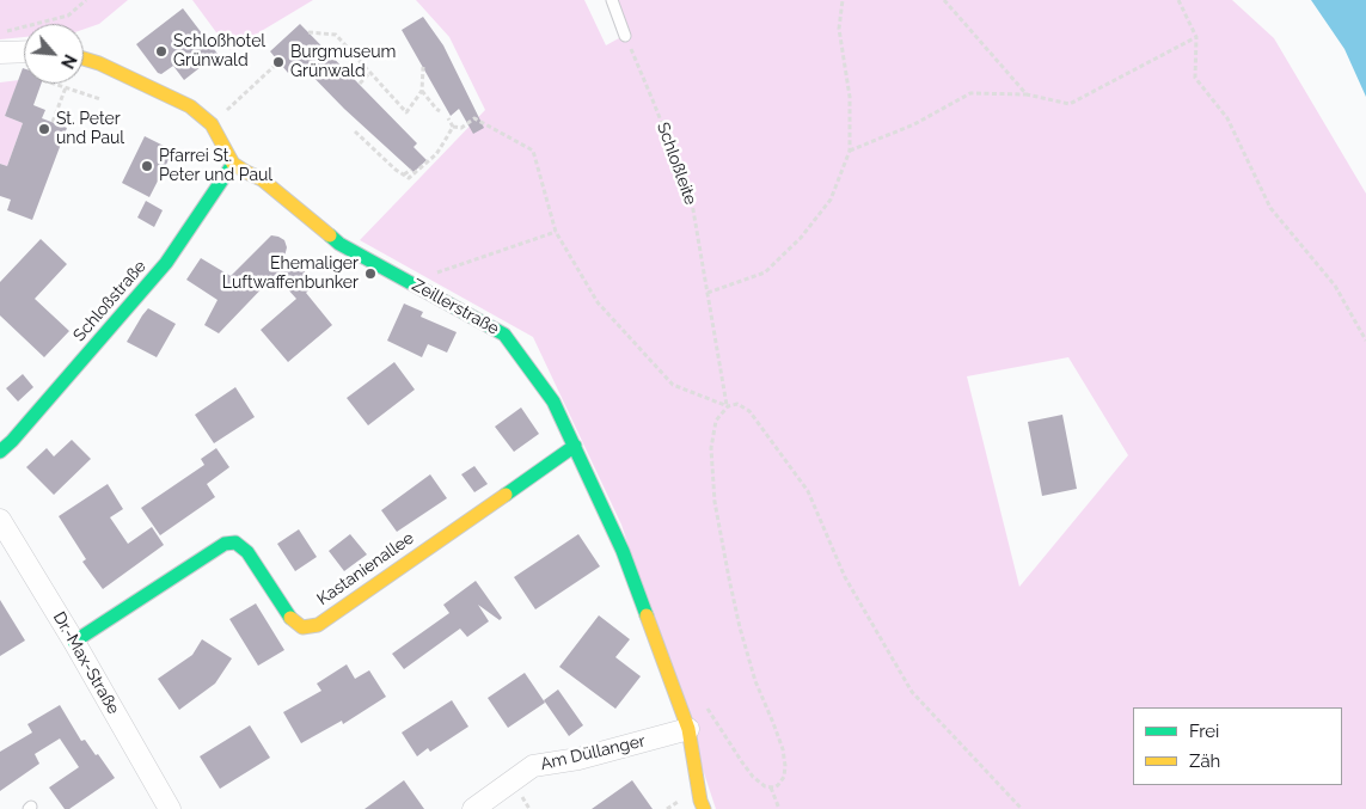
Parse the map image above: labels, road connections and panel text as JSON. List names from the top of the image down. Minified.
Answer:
{"streets":{"street":["Schloßstraße","Zeillerstraße","Kastanienallee","Dr.-Max-Straße","Am Düllanger"],"path":["Schloßleite"]},"crossings":[["Schloßstraße","Zeillerstraße"],["Zeillerstraße","Kastanienallee"],["Zeillerstraße","Am Düllanger"],["Kastanienallee","Dr.-Max-Straße"]],"places":["Schloßhotel Grünwald","Burgmuseum Grünwald","St. Peter und Paul","Pfarrei St. Peter und Paul","Ehemaliger Luftwaffenbunker"],"legend":["Frei","Zäh"],"north":"bottom right"}
